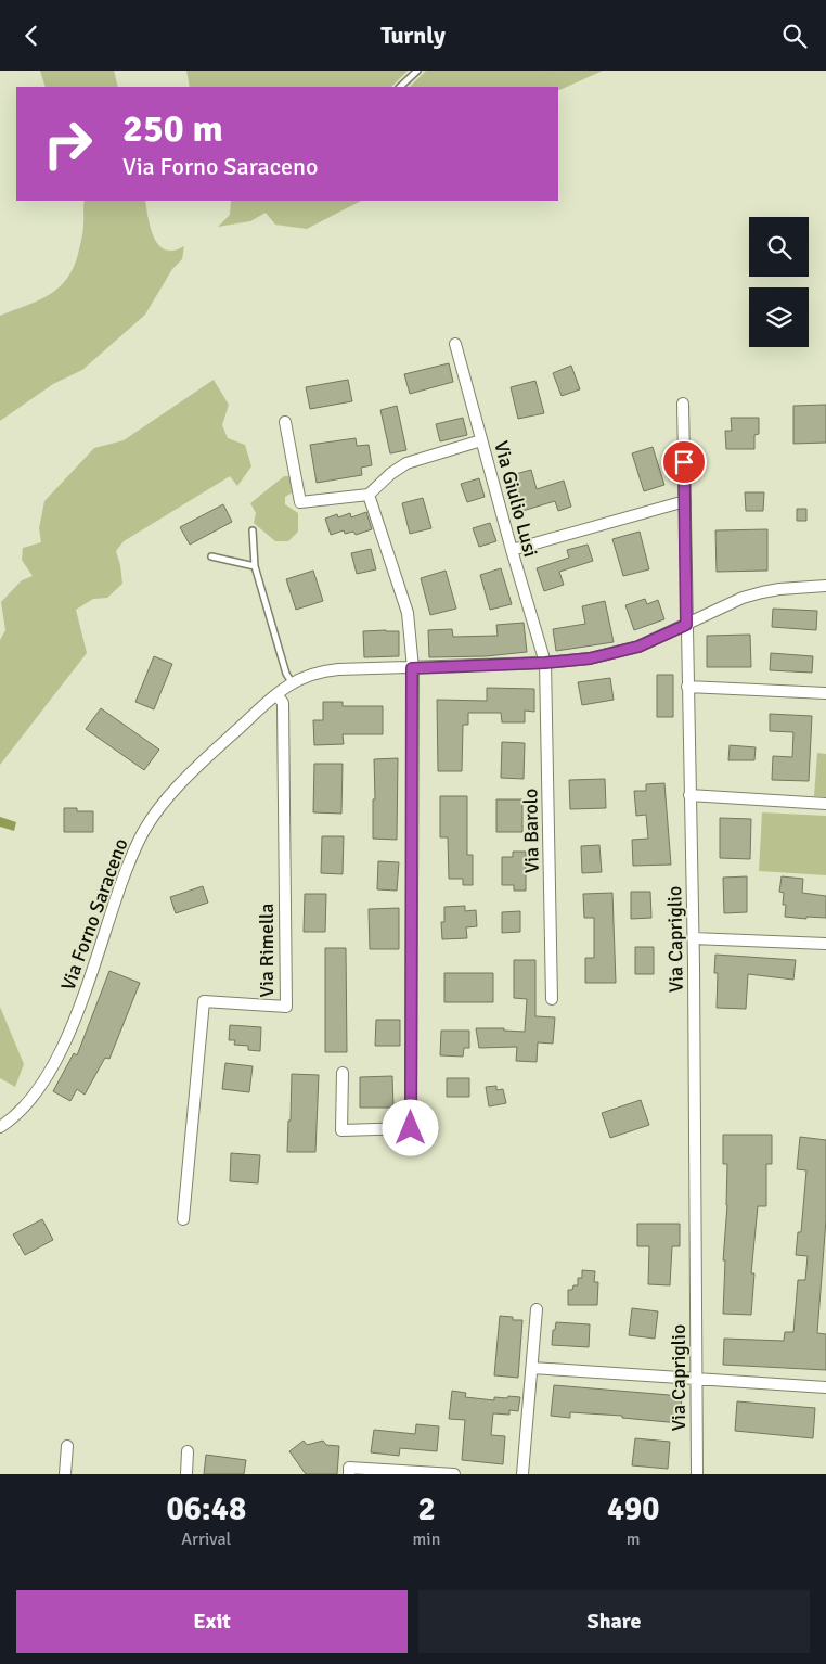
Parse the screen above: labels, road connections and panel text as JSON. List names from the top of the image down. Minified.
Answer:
{"streets":{"street":["Via Giulio Lusi","Via Barolo","Via Forno Saraceno","Via Capriglio","Via Rimella"]},"crossings":[["Via Giulio Lusi","Via Barolo"],["Via Giulio Lusi","Via Forno Saraceno"],["Via Barolo","Via Forno Saraceno"],["Via Forno Saraceno","Via Capriglio"],["Via Forno Saraceno","Via Rimella"]],"page":{"header":"Turnly","turn":["250 m","Via Forno Saraceno"],"eta":["06:48","Arrival","2","min","490","m"],"buttons":["Exit","Share"]}}
